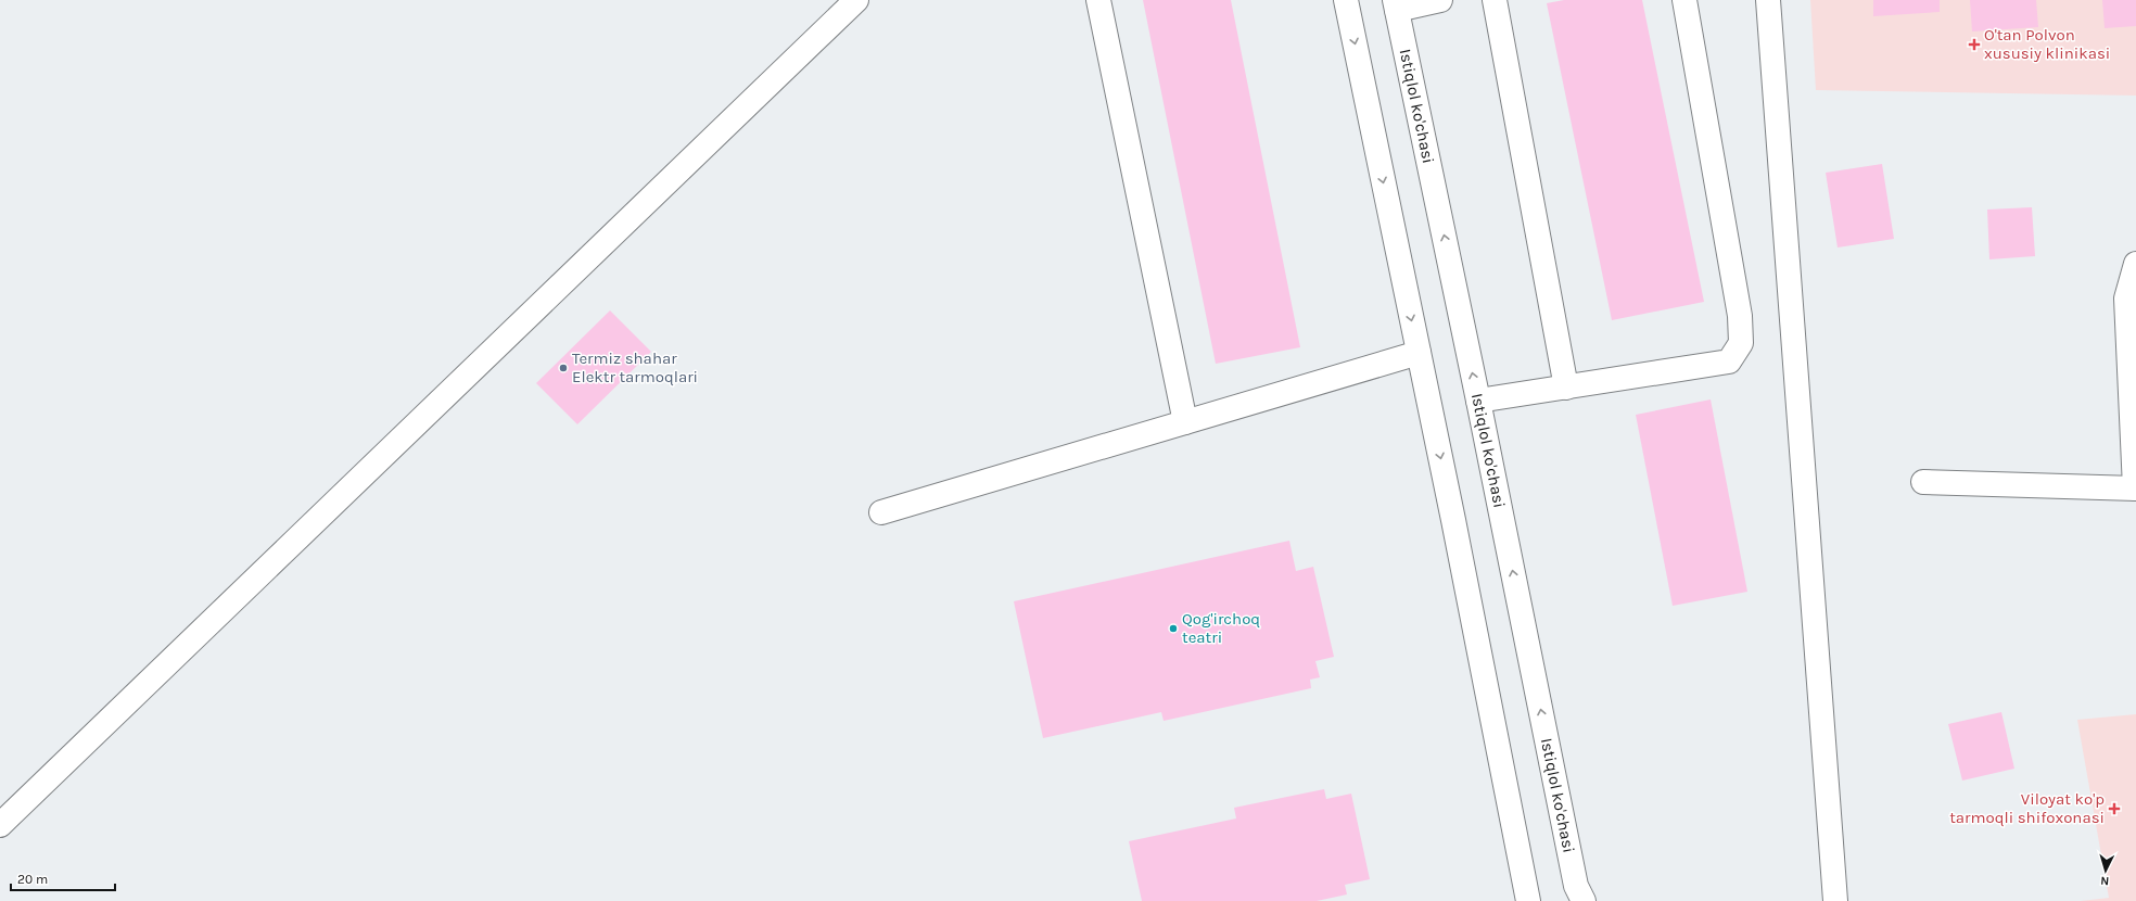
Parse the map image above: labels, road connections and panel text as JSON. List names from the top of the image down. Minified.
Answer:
{"streets":{"street":["Istiqlol ko'chasi"]},"places":{"health":["O'tan Polvon xususiy klinikasi","Viloyat ko'p tarmoqli shifoxonasi"],"other":["Termiz shahar Elektr tarmoqlari","Qog'irchoq teatri"]},"scale_bar":"20 m","north":"bottom"}
